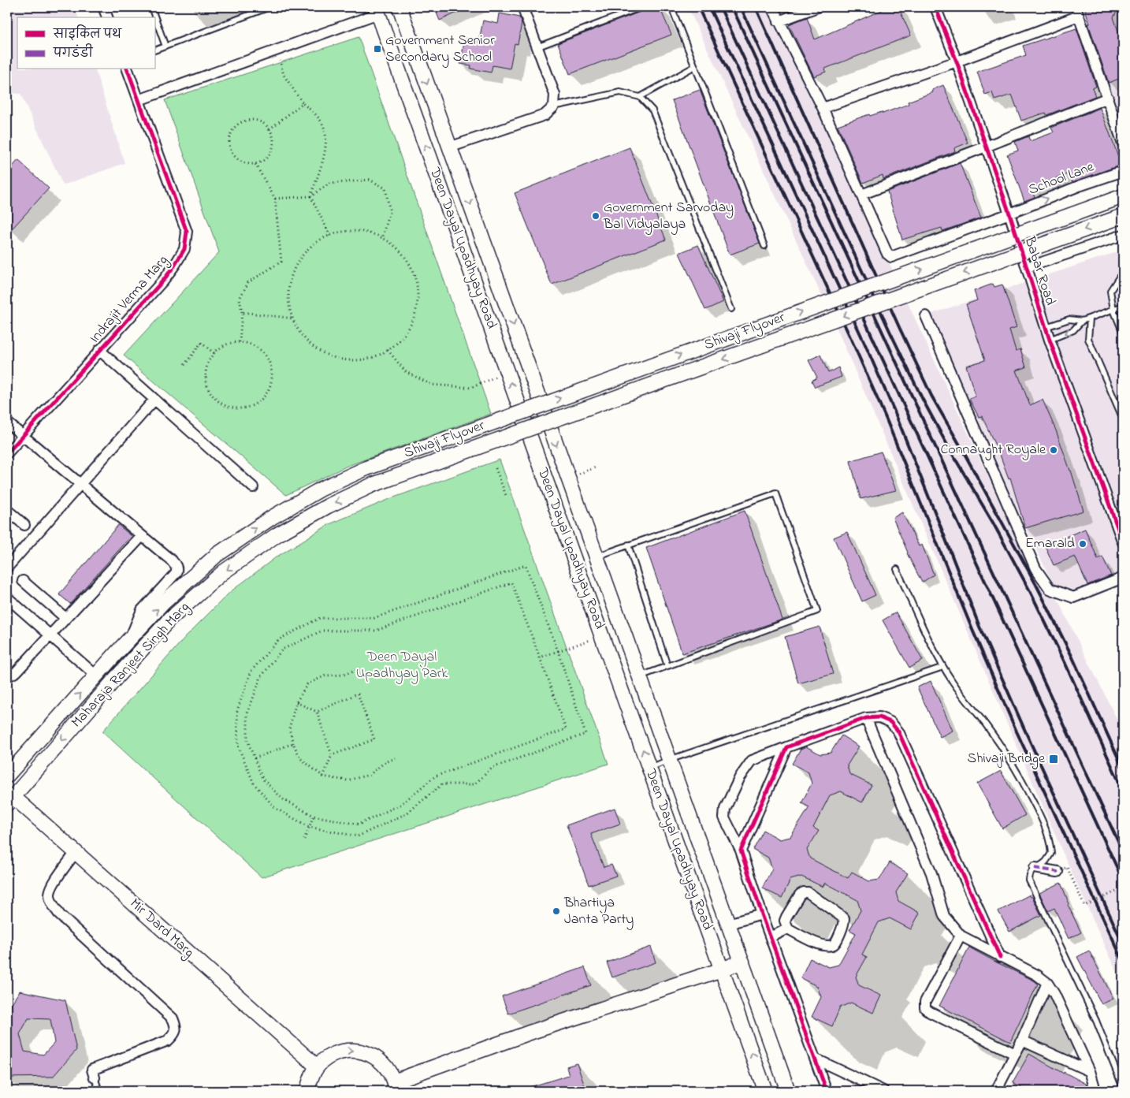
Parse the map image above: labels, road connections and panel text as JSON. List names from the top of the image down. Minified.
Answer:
{"streets":{"main road":["Deen Dayal Upadhyay Road","Shivaji Flyover","Maharaja Ranjeet Singh Marg","Mir Dard Marg"],"street":["School Lane","Babar Road","Indrajit Verma Marg"]},"crossings":[["School Lane","Babar Road"],["Shivaji Flyover","Maharaja Ranjeet Singh Marg"],["Maharaja Ranjeet Singh Marg","Mir Dard Marg"]],"parks":["Deen Dayal Upadhyay Park"],"places":{"transit":["Government Senior Secondary School","Shivaji Bridge"],"other":["Government Sarvoday Bal Vidyalaya","Connaught Royale","Emarald","Bhartiya Janta Party"]},"legend":["साइकिल पथ","पगडंडी"]}
